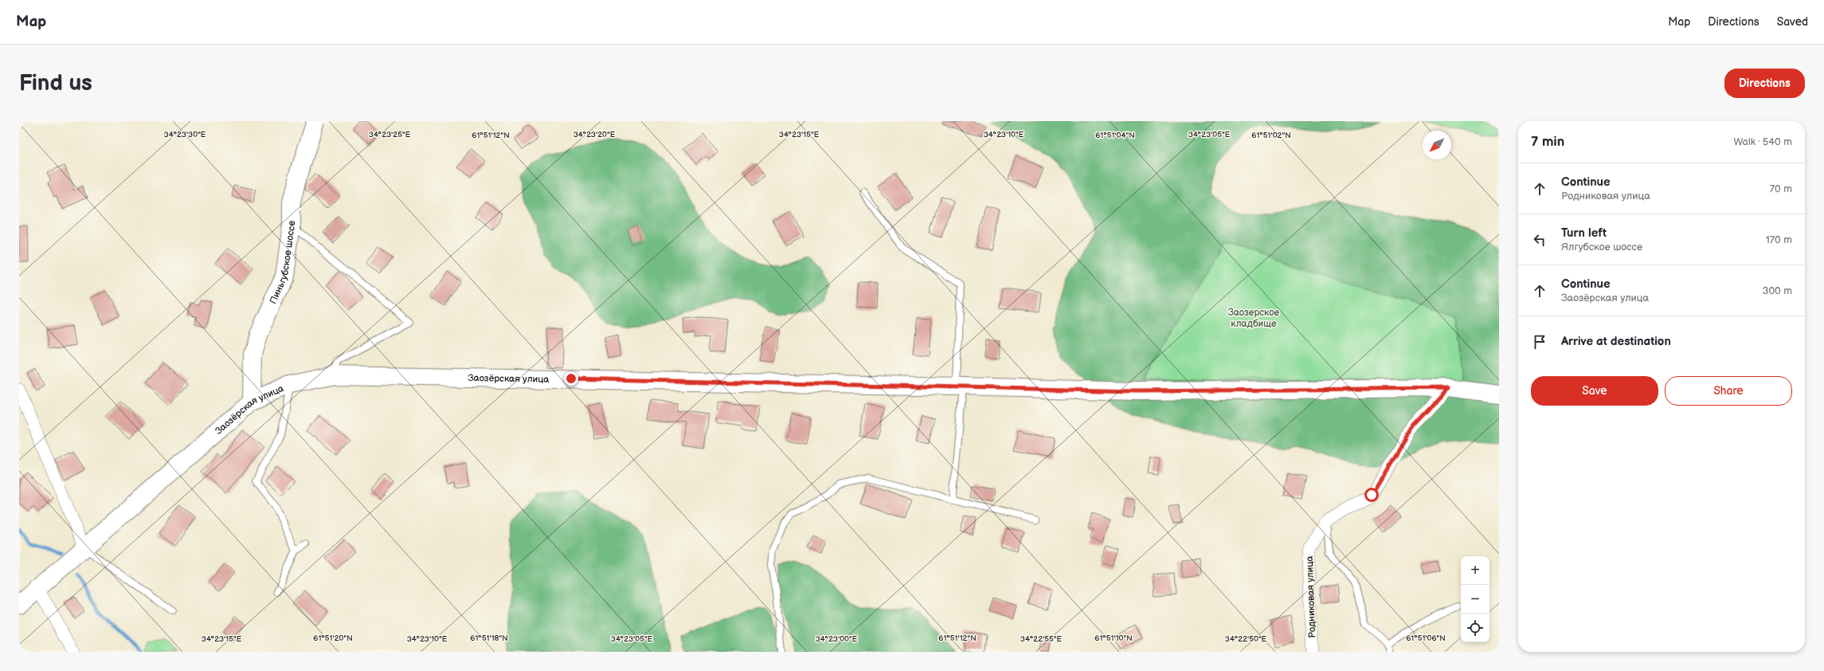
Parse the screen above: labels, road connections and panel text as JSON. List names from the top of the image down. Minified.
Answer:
{"streets":{"street":["Пиньгубское шоссе","Заозёрская улица","Родниковая улица"]},"crossings":[["Пиньгубское шоссе","Заозёрская улица"],["Заозёрская улица","Родниковая улица"]],"parks":["Заозерское кладбище"],"north":"bottom left","page":{"header":"Map","nav":["Map","Directions","Saved"],"buttons":["Directions",["Save","Share"]],"title":"Find us","heading":["7 min","Walk · 540 m"],"list":[["Continue","Родниковая улица","70 m"],["Turn left","Ялгубское шоссе","170 m"],["Continue","Заозёрская улица","300 m"],"Arrive at destination"],"map_buttons":["+","−"]},"coordinates":["34°23'25\"E","34°23'20\"E","34°23'15\"E","34°23'10\"E","34°23'05\"E","34°23'30\"E","61°51'12\"N","61°51'04\"N","61°51'02\"N","61°51'20\"N","61°51'18\"N","61°51'10\"N","61°51'06\"N","34°23'00\"E","34°22'55\"E","34°22'50\"E"]}
